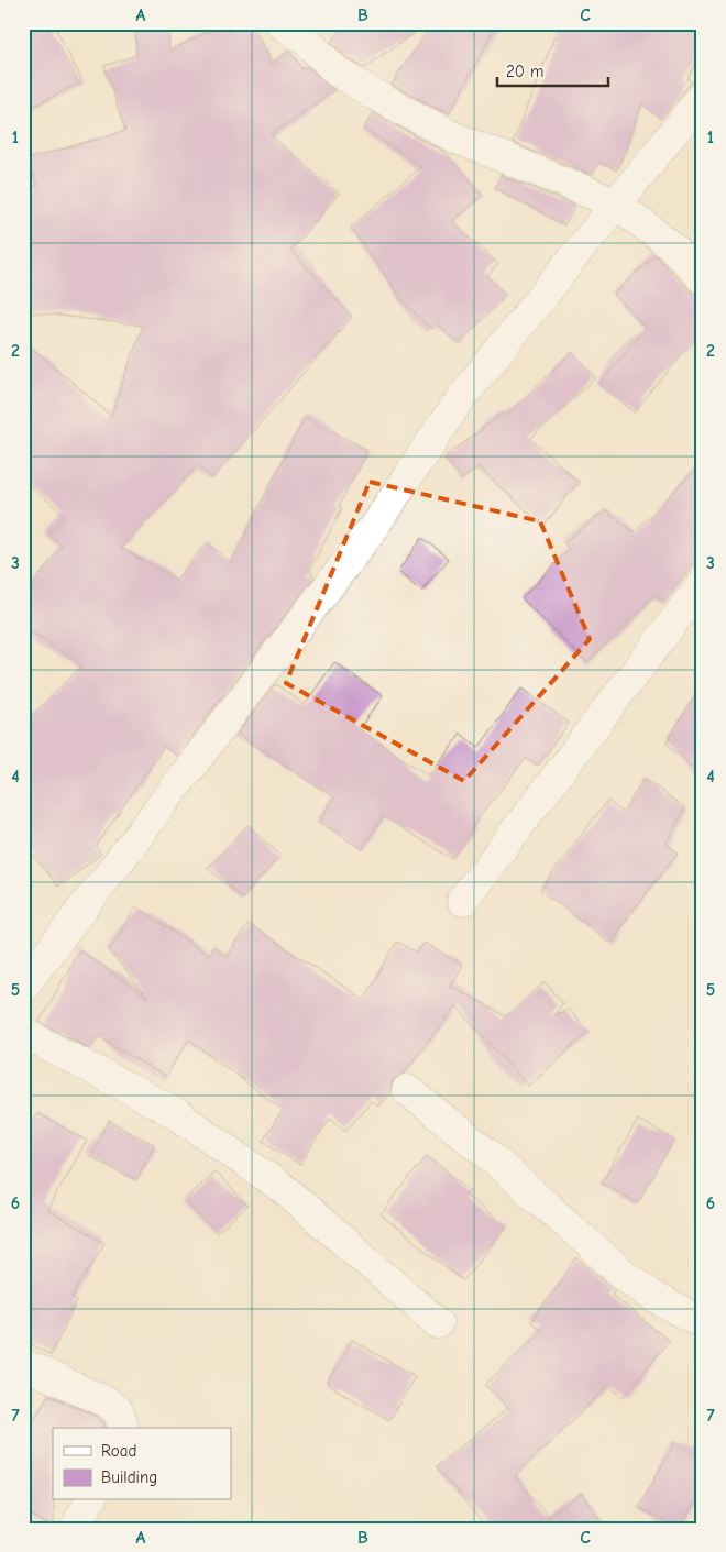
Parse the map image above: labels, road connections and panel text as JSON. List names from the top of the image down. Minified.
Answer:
{"legend":["Road","Building"],"scale_bar":"20 m","grid":{"columns":["A","B","C"],"rows":["1","2","3","4","5","6","7"]}}
